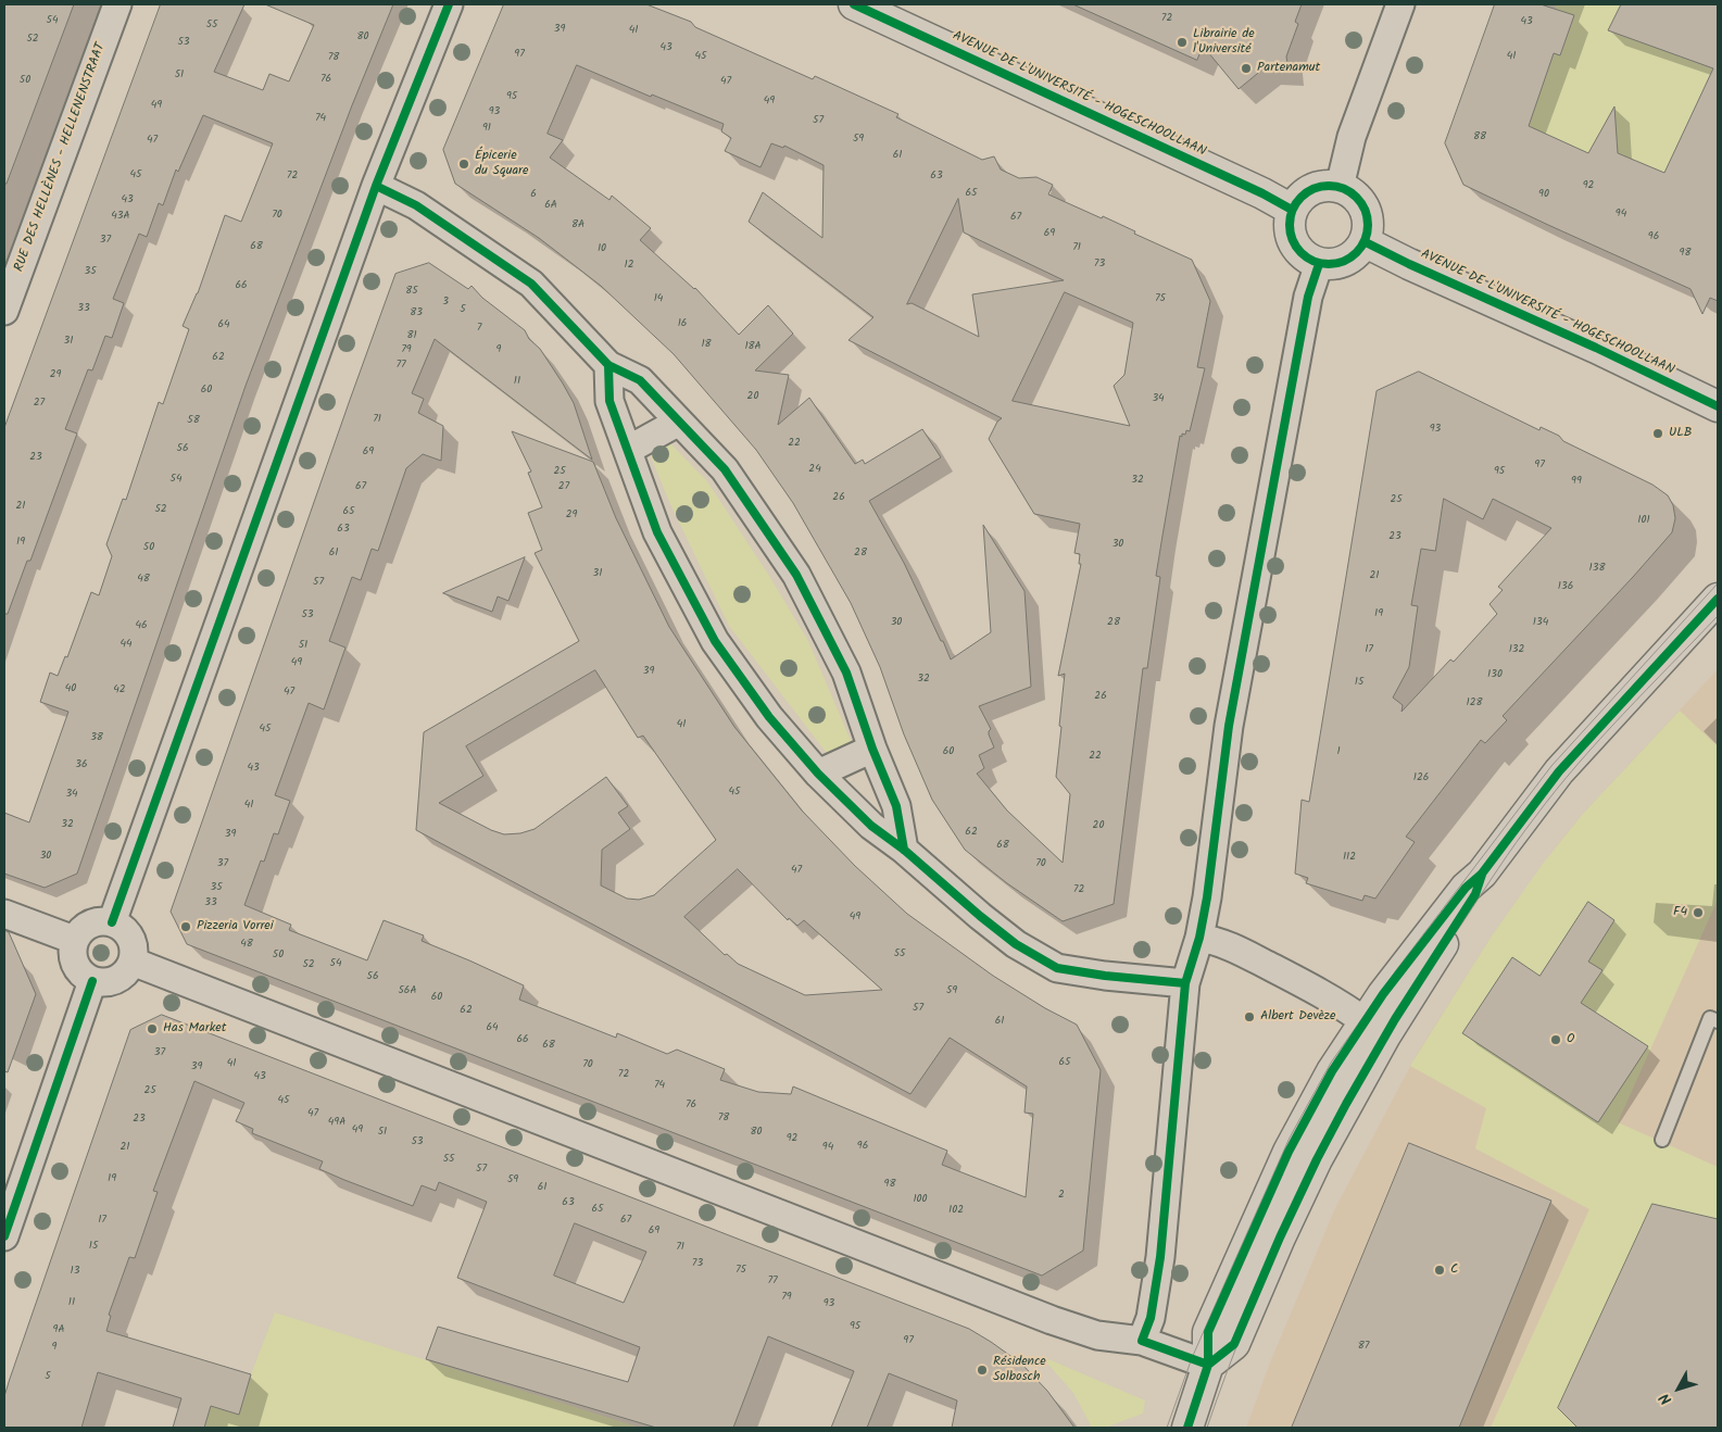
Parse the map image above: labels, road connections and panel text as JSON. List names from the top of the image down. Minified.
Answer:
{"streets":{"street":["AVENUE DE L'UNIVERSITÉ - HOGESCHOOLLAAN","RUE DES HELLÈNES - HELLENENSTRAAT"]},"places":["Librairie de l'Université","Partenamut","Épicerie du Square","ULB","F4","Pizzeria Vorrei","Albert Devèze","Has Market","O","C","Résidence Solbosch"],"house_numbers":["72","54","43","55","39","41","80","52","53","43","97","45","41","78","51","76","50","47","95","49","49","93","74","57","91","88","59","47","61","45","72","63","92","65","6","90","43","6A","94","70","43A","67","8A","69","96","37","68","71","10","98","73","12","35","66","85","14","75","3","33","5","83","16","64","7","81","31","18","18A","79","9","62","77","29","11","60","20","34","27","71","58","93","22","56","69","23","97","24","25","95","54","32","99","67","27","26","25","21","52","65","29","101","63","23","19","30","50","61","28","138","31","21","48","57","136","19","53","30","28","134","46","44","51","17","132","49","39","130","32","15","40","42","47","26","128","41","45","38","60","1","22","36","43","126","45","34","41","32","20","62","39","68","30","112","37","70","47","35","72","33","49","48","55","50","54","52","56","56A","59","60","57","62","61","64","66","68","37","65","41","70","39","72","43","74","25","45","76","47","78","23","49A","49","51","80","92","53","96","21","94","55","57","19","59","98","61","2","100","63","65","102","17","67","69","15","71","73","75","13","77","79","11","93","95","9A","97","87","9","5"],"north":"bottom left"}
